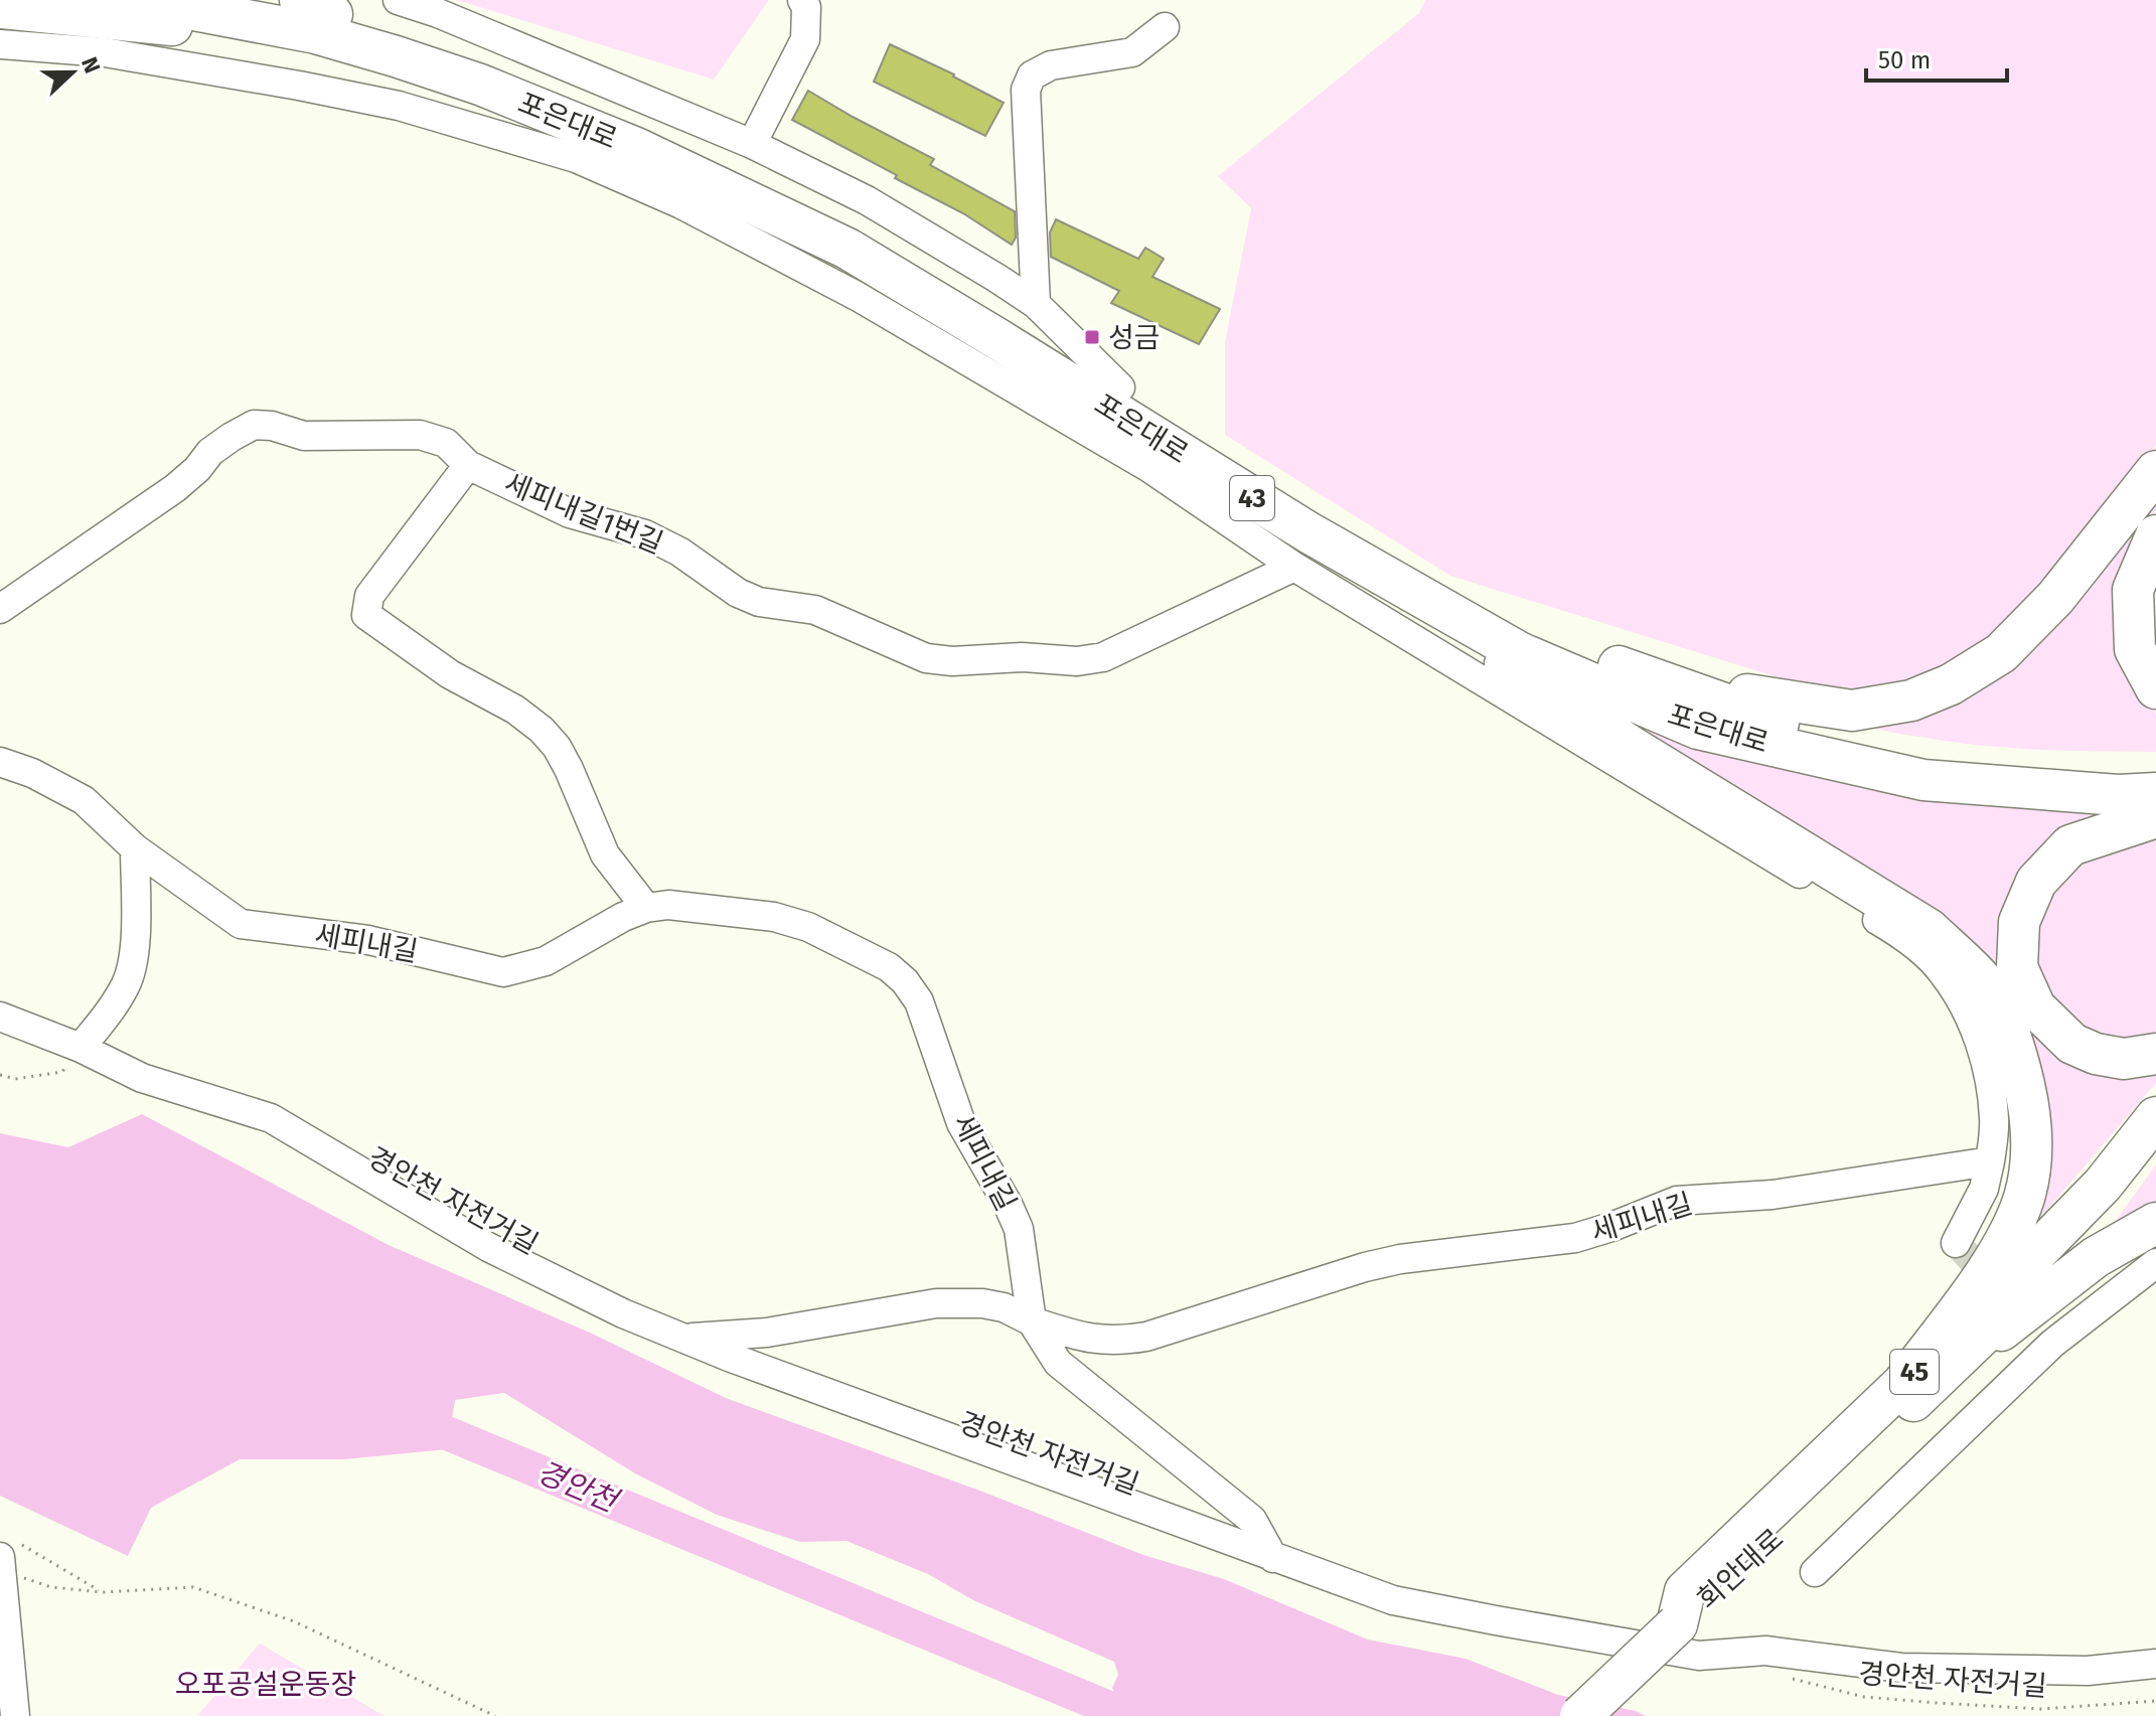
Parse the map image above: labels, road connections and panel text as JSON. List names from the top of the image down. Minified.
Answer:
{"streets":{"highway":["포은대로","43","45","회안대로"],"street":["세피내길1번길","세피내길"],"path":["경안천 자전거길"]},"water":["경안천"],"parks":["오포공설운동장"],"places":{"transit":["성금"]},"scale_bar":"50 m","north":"right"}
